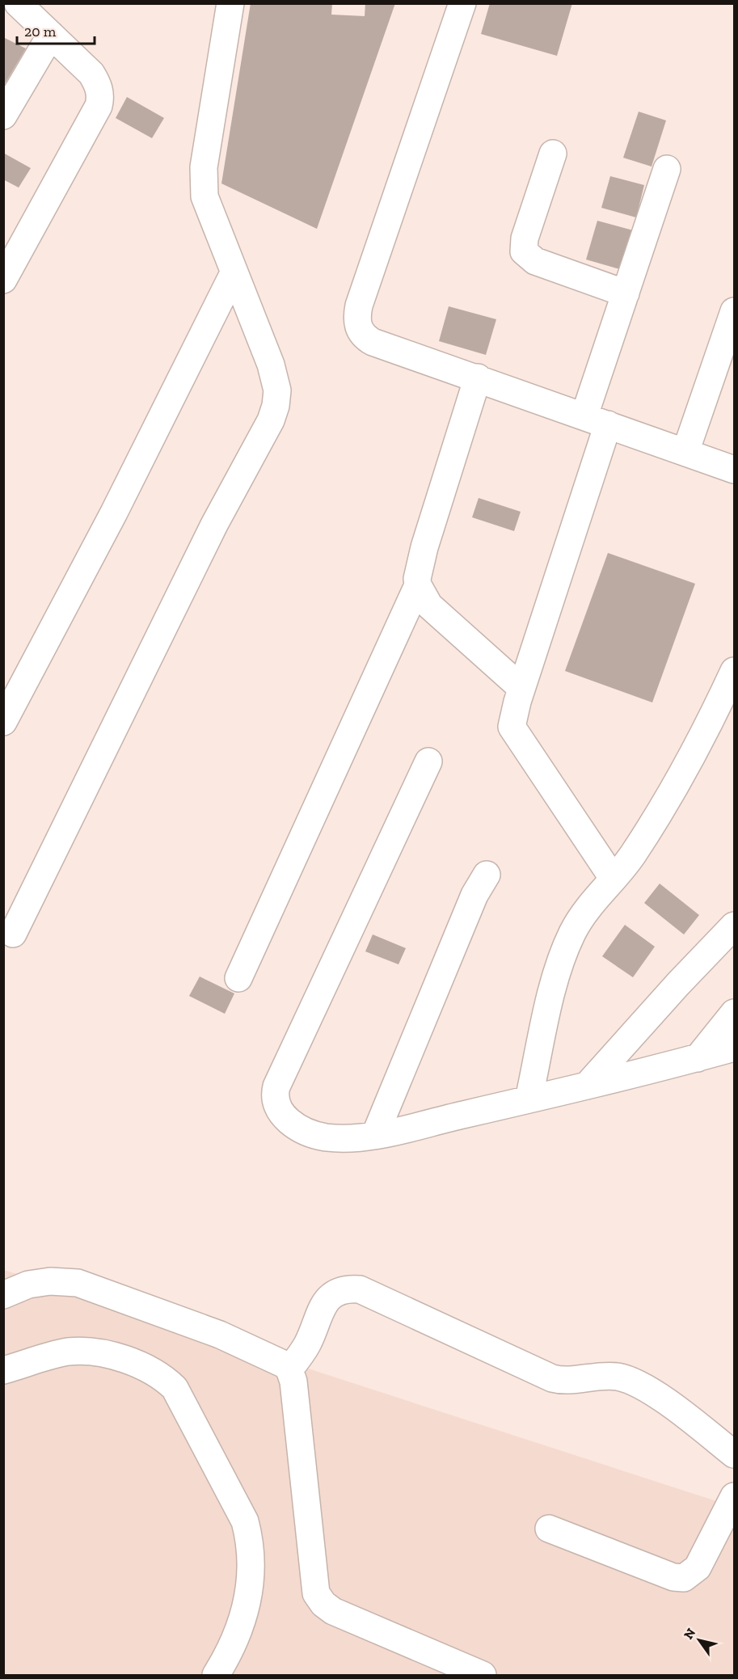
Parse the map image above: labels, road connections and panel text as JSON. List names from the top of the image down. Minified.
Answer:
{"scale_bar":"20 m","north":"top left"}
